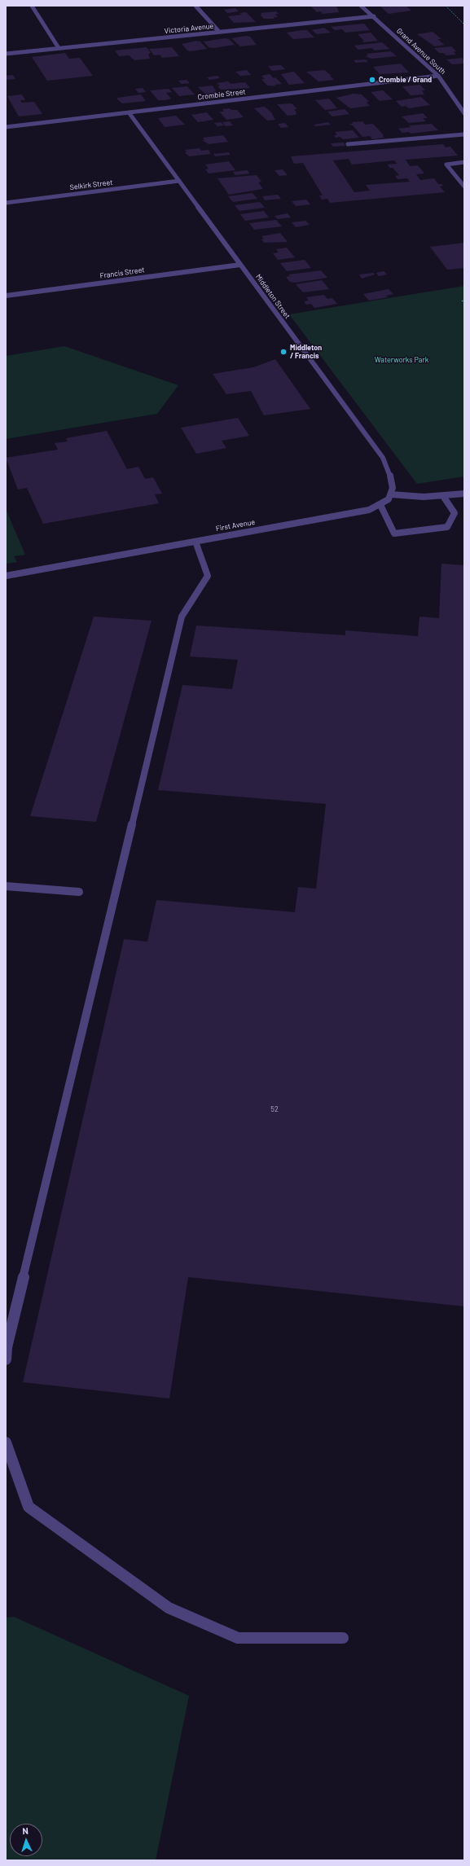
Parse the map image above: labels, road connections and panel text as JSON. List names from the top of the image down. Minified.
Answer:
{"streets":{"street":["Victoria Avenue","Grand Avenue South","Crombie Street","Selkirk Street","Francis Street","Middleton Street","First Avenue"]},"crossings":[["Victoria Avenue","Grand Avenue South"],["Grand Avenue South","Crombie Street"],["Crombie Street","Middleton Street"],["Selkirk Street","Middleton Street"],["Francis Street","Middleton Street"],["Middleton Street","First Avenue"]],"parks":["Waterworks Park"],"places":["Crombie / Grand","Middleton / Francis"],"house_numbers":["52"],"north":"top"}
